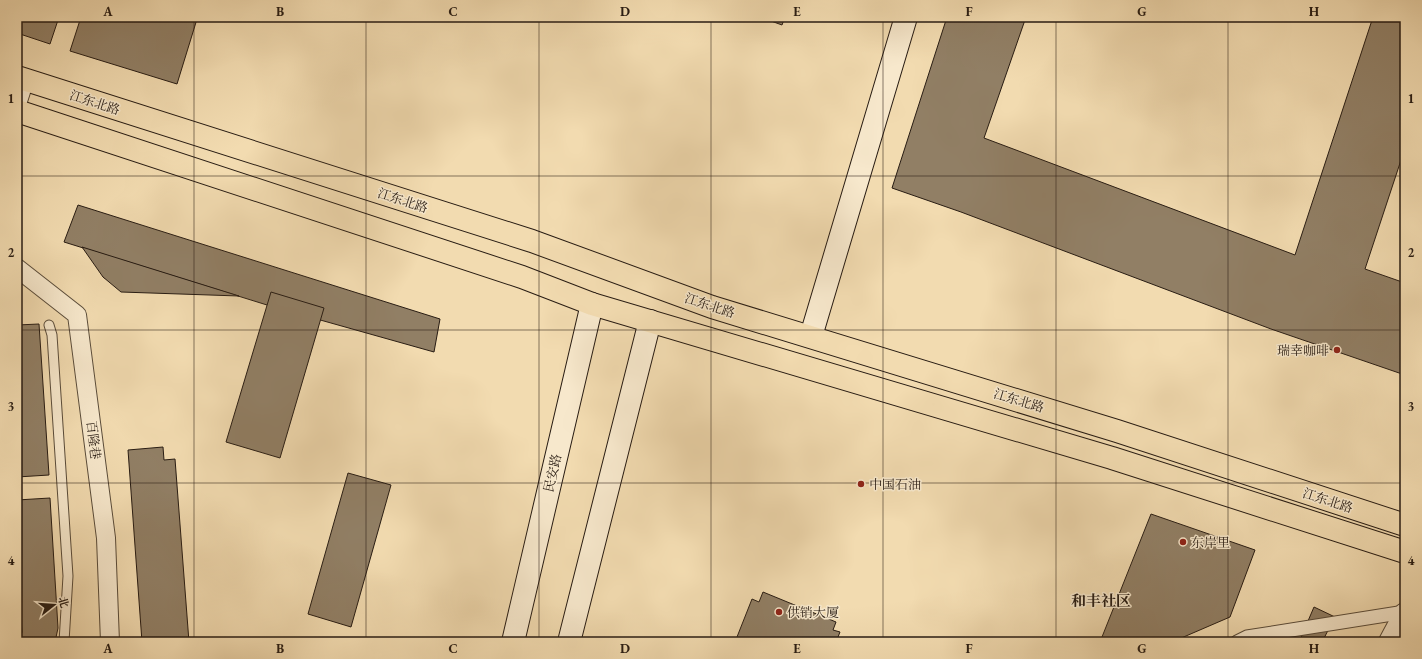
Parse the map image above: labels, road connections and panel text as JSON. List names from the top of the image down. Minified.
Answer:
{"streets":{"main road":["江东北路","民安路"],"street":["百隆巷"]},"crossings":[["江东北路","民安路"]],"districts":["和丰社区"],"places":["瑞幸咖啡","中国石油","东岸里","供销大厦"],"north":"right","grid":{"columns":["A","B","C","D","E","F","G","H"],"rows":["1","2","3","4"]}}
